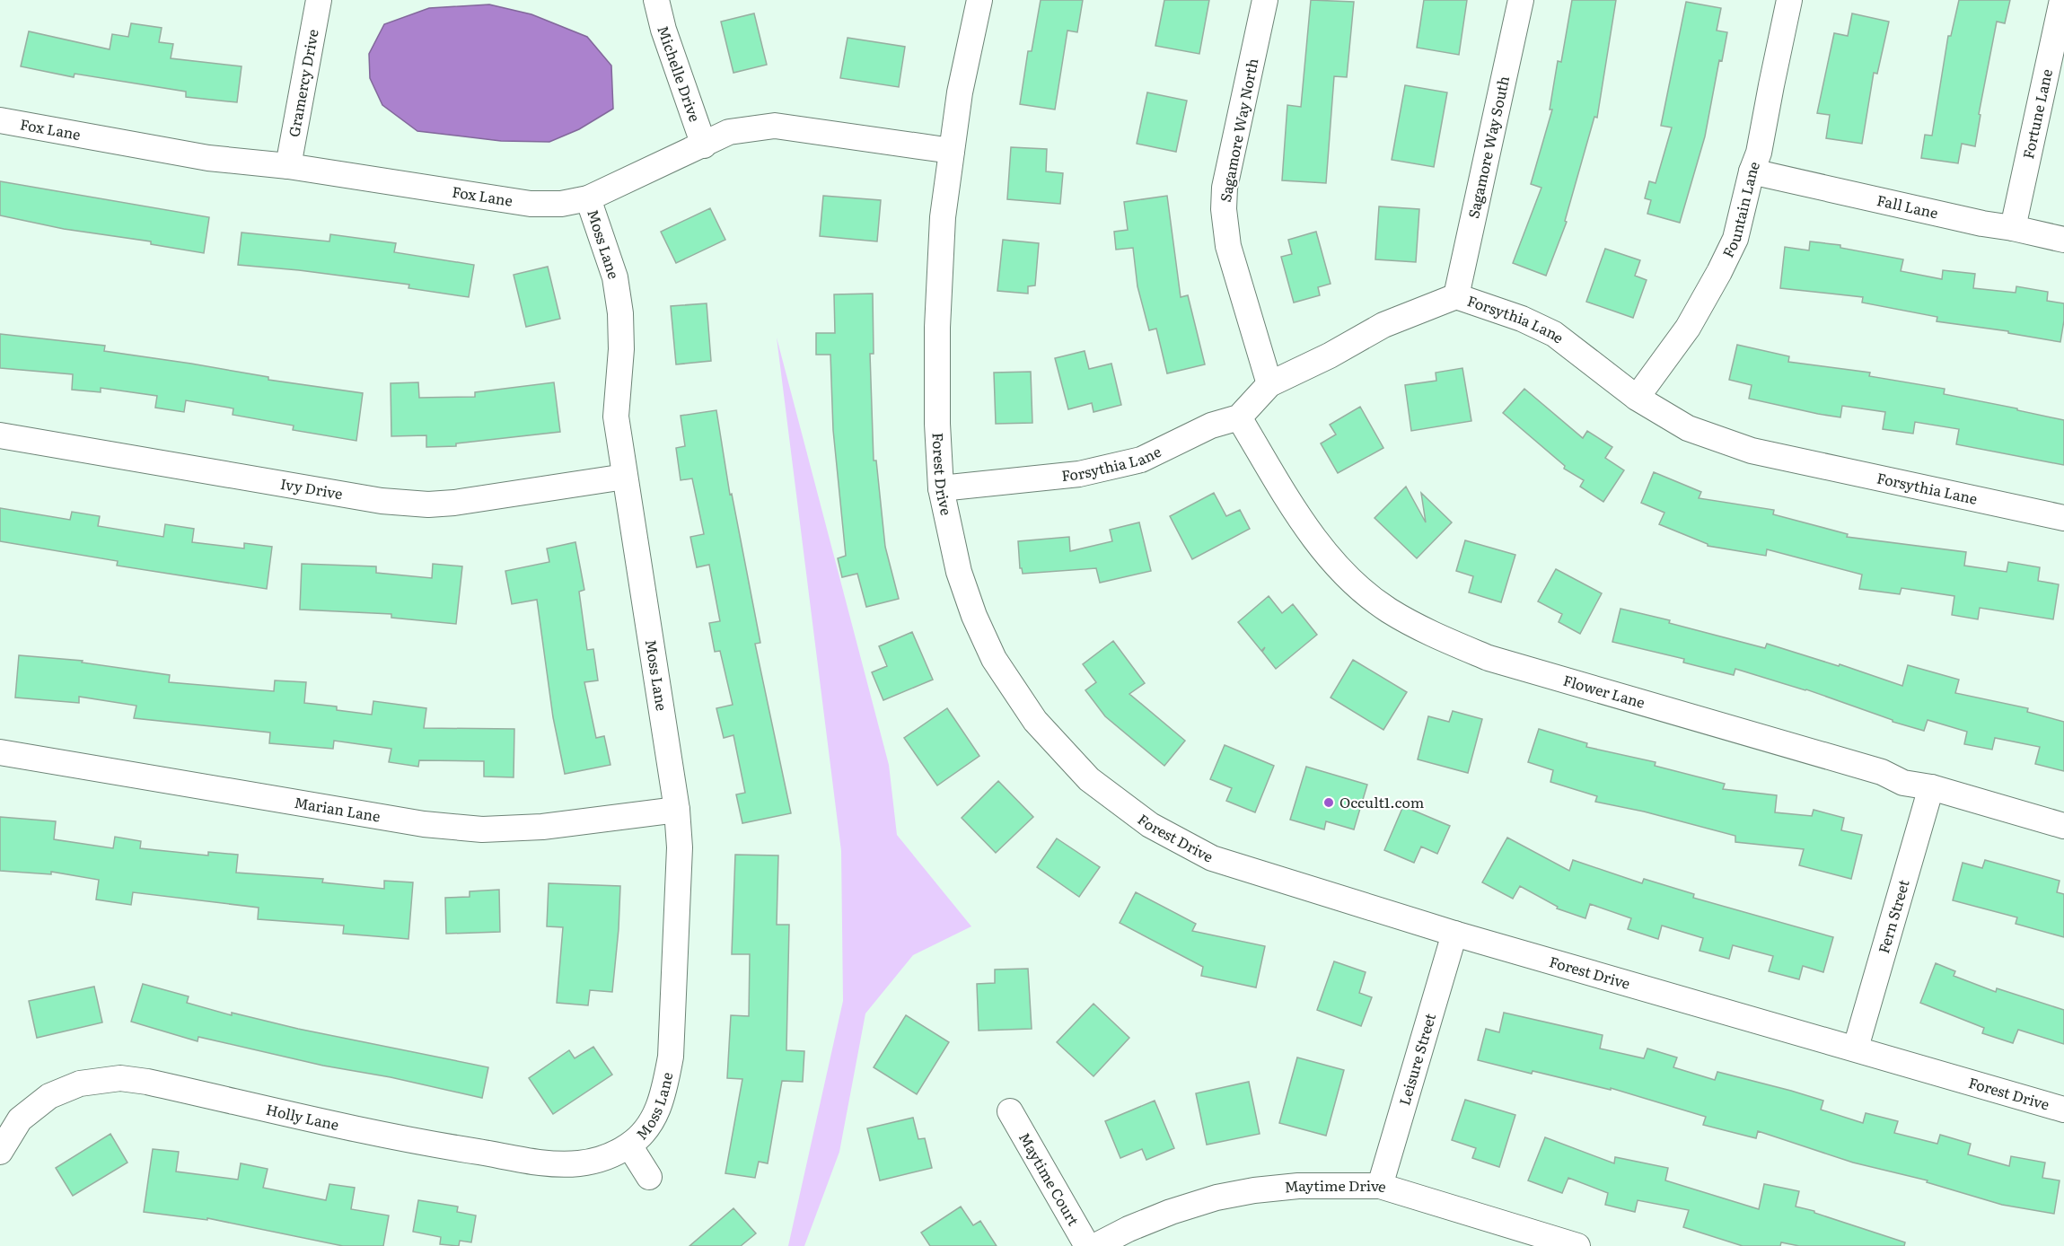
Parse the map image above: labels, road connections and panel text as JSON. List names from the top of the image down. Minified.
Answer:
{"streets":{"street":["Michelle Drive","Gramercy Drive","Fortune Lane","Fox Lane","Sagamore Way North","Sagamore Way South","Fall Lane","Fountain Lane","Moss Lane","Forsythia Lane","Forest Drive","Ivy Drive","Flower Lane","Marian Lane","Fern Street","Leisure Street","Holly Lane","Maytime Court","Maytime Drive"]},"crossings":[["Michelle Drive","Fox Lane"],["Gramercy Drive","Fox Lane"],["Fortune Lane","Fall Lane"],["Fox Lane","Moss Lane"],["Fox Lane","Forest Drive"],["Sagamore Way North","Forsythia Lane"],["Sagamore Way South","Forsythia Lane"],["Fall Lane","Fountain Lane"],["Fountain Lane","Forsythia Lane"],["Moss Lane","Ivy Drive"],["Moss Lane","Marian Lane"],["Moss Lane","Holly Lane"],["Forsythia Lane","Forest Drive"],["Forsythia Lane","Flower Lane"],["Forest Drive","Fern Street"],["Forest Drive","Leisure Street"],["Flower Lane","Fern Street"],["Leisure Street","Maytime Drive"]],"places":["Occult1.com"]}
